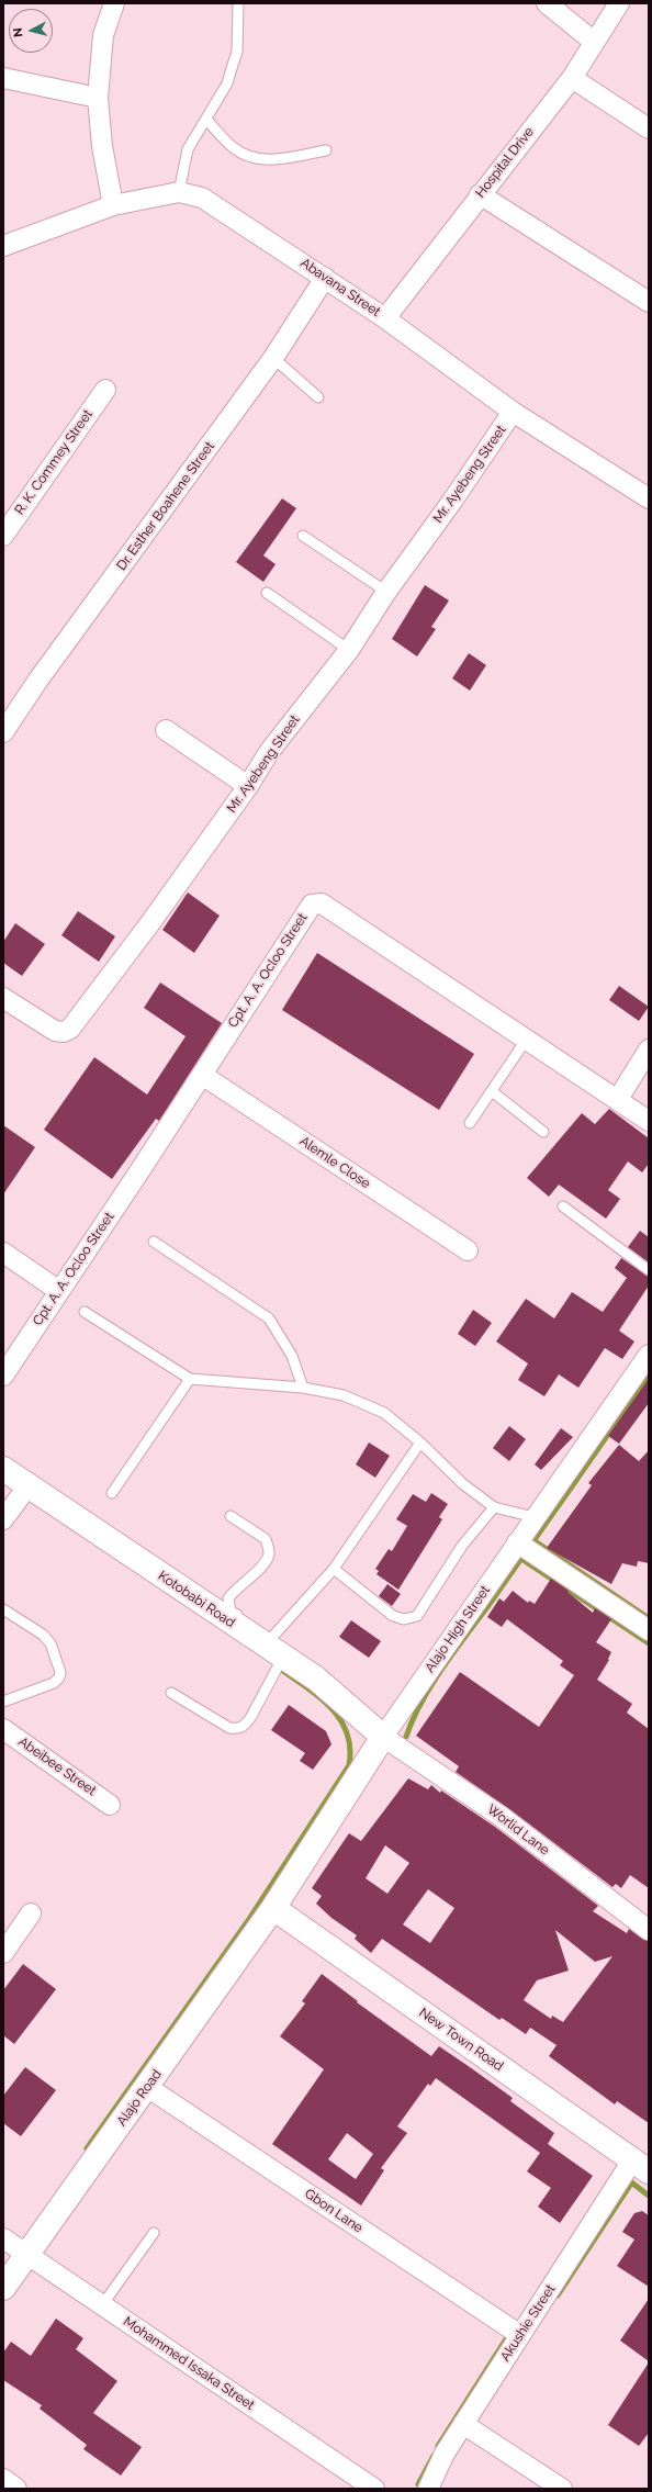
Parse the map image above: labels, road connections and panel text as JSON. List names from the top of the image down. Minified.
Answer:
{"streets":{"street":["Hospital Drive","Abavana Street","R. K. Commey Street","Mr. Ayebeng Street","Dr. Esther Boahene Street","Cpt. A. A. Ocloo Street","Alemle Close","Kotobabi Road","Alajo High Street","Abeibee Street","Worlid Lane","New Town Road","Alajo Road","Gbon Lane","Akushie Street","Mohammed Issaka Street"]},"crossings":[["Hospital Drive","Abavana Street"],["Abavana Street","Mr. Ayebeng Street"],["Abavana Street","Dr. Esther Boahene Street"],["Cpt. A. A. Ocloo Street","Alemle Close"],["Kotobabi Road","Alajo High Street"],["Kotobabi Road","Worlid Lane"],["Alajo High Street","Worlid Lane"],["Alajo High Street","New Town Road"],["Alajo High Street","Alajo Road"],["New Town Road","Alajo Road"],["New Town Road","Akushie Street"],["Alajo Road","Gbon Lane"],["Alajo Road","Mohammed Issaka Street"],["Gbon Lane","Akushie Street"]],"north":"left"}
